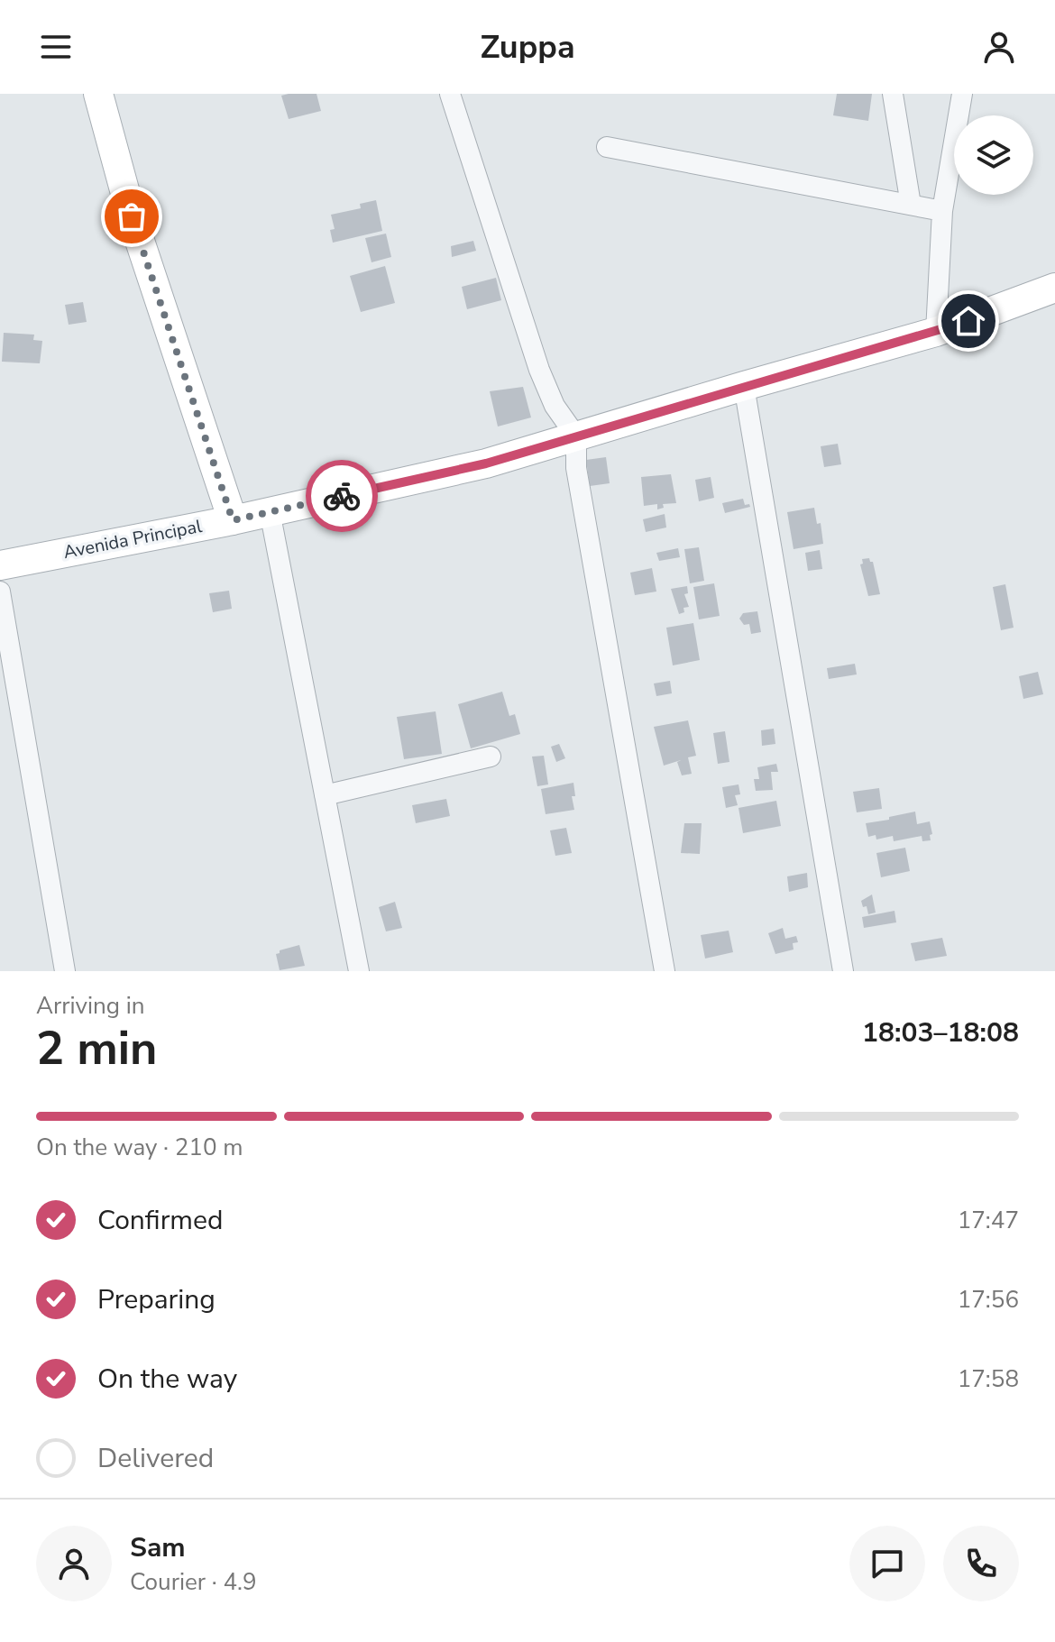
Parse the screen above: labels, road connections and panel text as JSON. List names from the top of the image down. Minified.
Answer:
{"streets":{"street":["Avenida Principal"]},"page":{"header":"Zuppa","heading":["2 min","Arriving in","18:03–18:08"],"panel":["Sam","Courier · 4.9"],"bar":"On the way · 210 m","list":[["Confirmed","17:47"],["Preparing","17:56"],["On the way","17:58"],"Delivered"]}}
